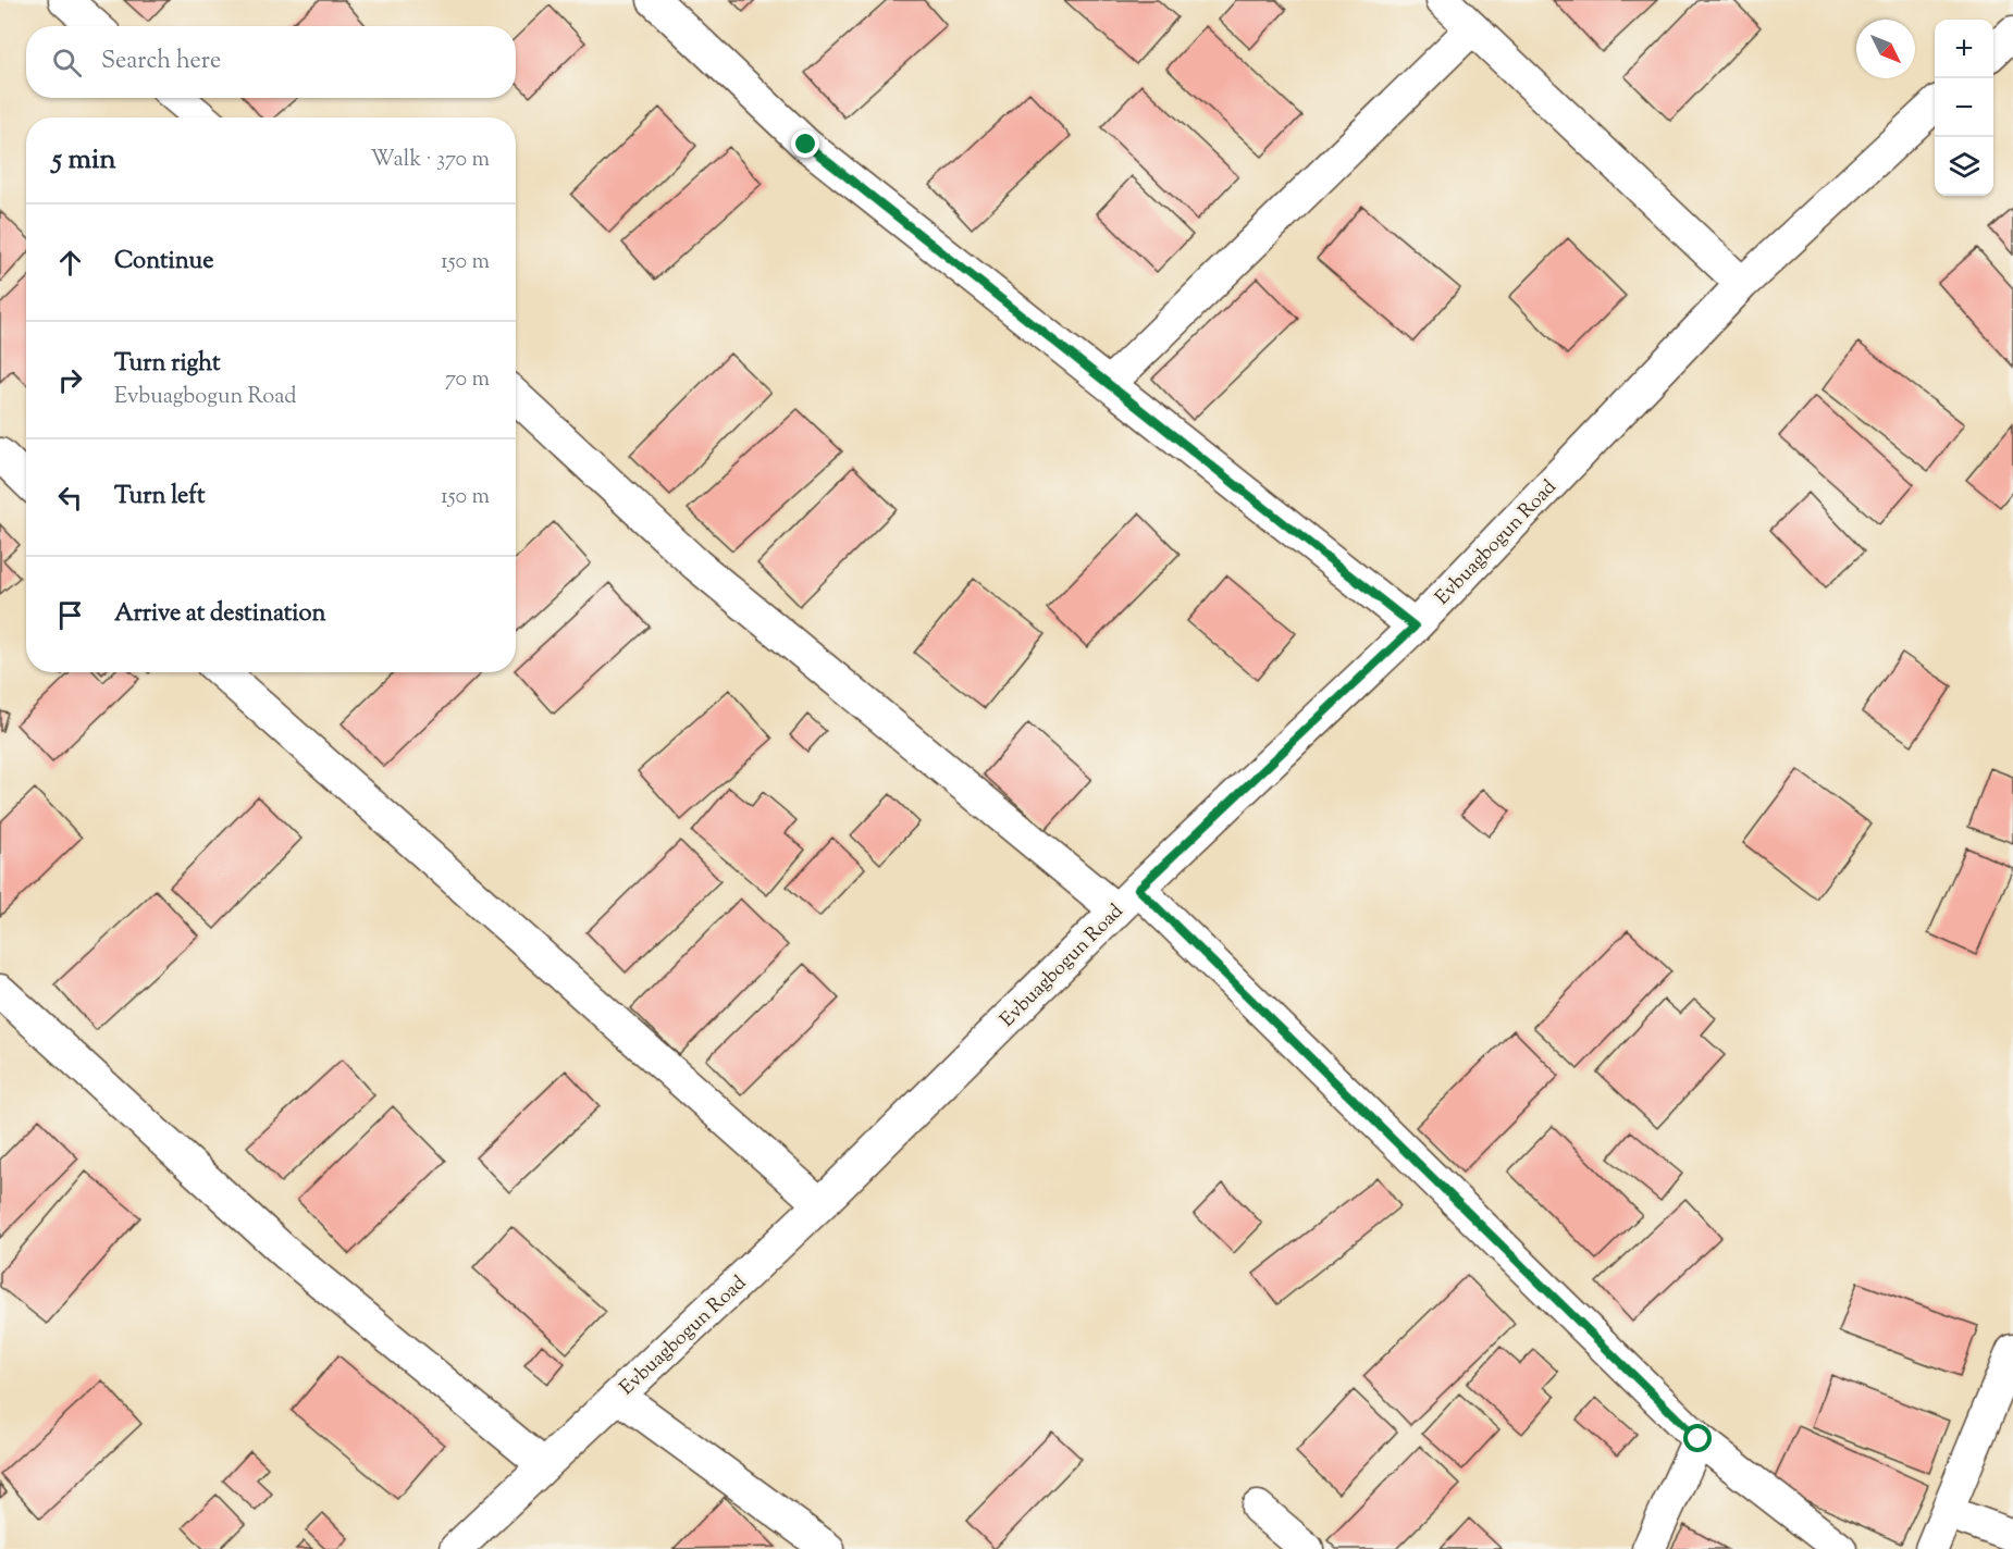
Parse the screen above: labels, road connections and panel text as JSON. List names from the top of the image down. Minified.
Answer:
{"streets":{"street":["Evbuagbogun Road"]},"north":"bottom right","page":{"map_buttons":["+","−"],"search":"Search here","heading":["5 min","Walk · 370 m"],"list":[["Continue","150 m"],["Turn right","Evbuagbogun Road","70 m"],["Turn left","150 m"],"Arrive at destination"]}}
